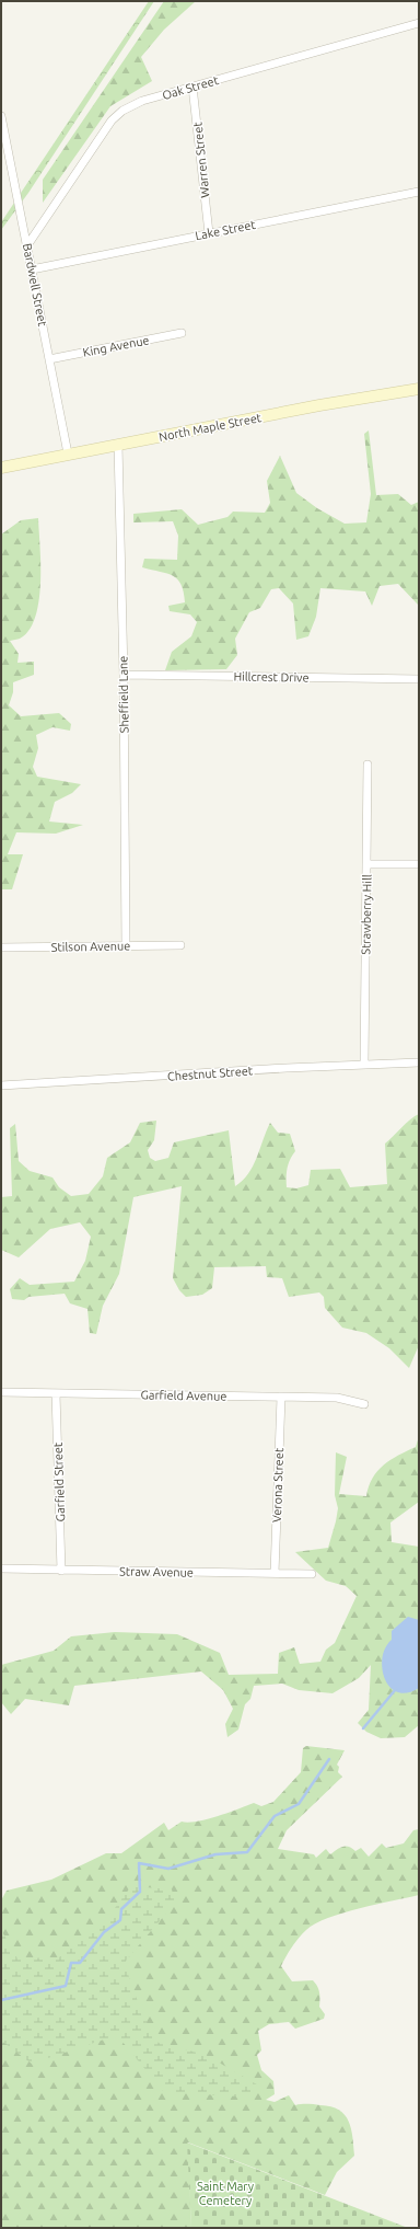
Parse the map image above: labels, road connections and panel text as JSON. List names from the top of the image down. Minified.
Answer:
{"streets":{"main road":["North Maple Street"],"street":["Oak Street","Warren Street","Lake Street","Bardwell Street","King Avenue","Hillcrest Drive","Sheffield Lane","Strawberry Hill","Stilson Avenue","Chestnut Street","Garfield Avenue","Garfield Street","Verona Street","Straw Avenue"]},"crossings":[["Oak Street","Warren Street"],["Oak Street","Bardwell Street"],["Warren Street","Lake Street"],["Lake Street","Bardwell Street"],["Bardwell Street","King Avenue"],["Bardwell Street","North Maple Street"],["North Maple Street","Sheffield Lane"],["Hillcrest Drive","Sheffield Lane"],["Sheffield Lane","Stilson Avenue"],["Strawberry Hill","Chestnut Street"],["Garfield Avenue","Garfield Street"],["Garfield Avenue","Verona Street"],["Garfield Street","Straw Avenue"],["Verona Street","Straw Avenue"]],"parks":["Saint Mary Cemetery"]}
